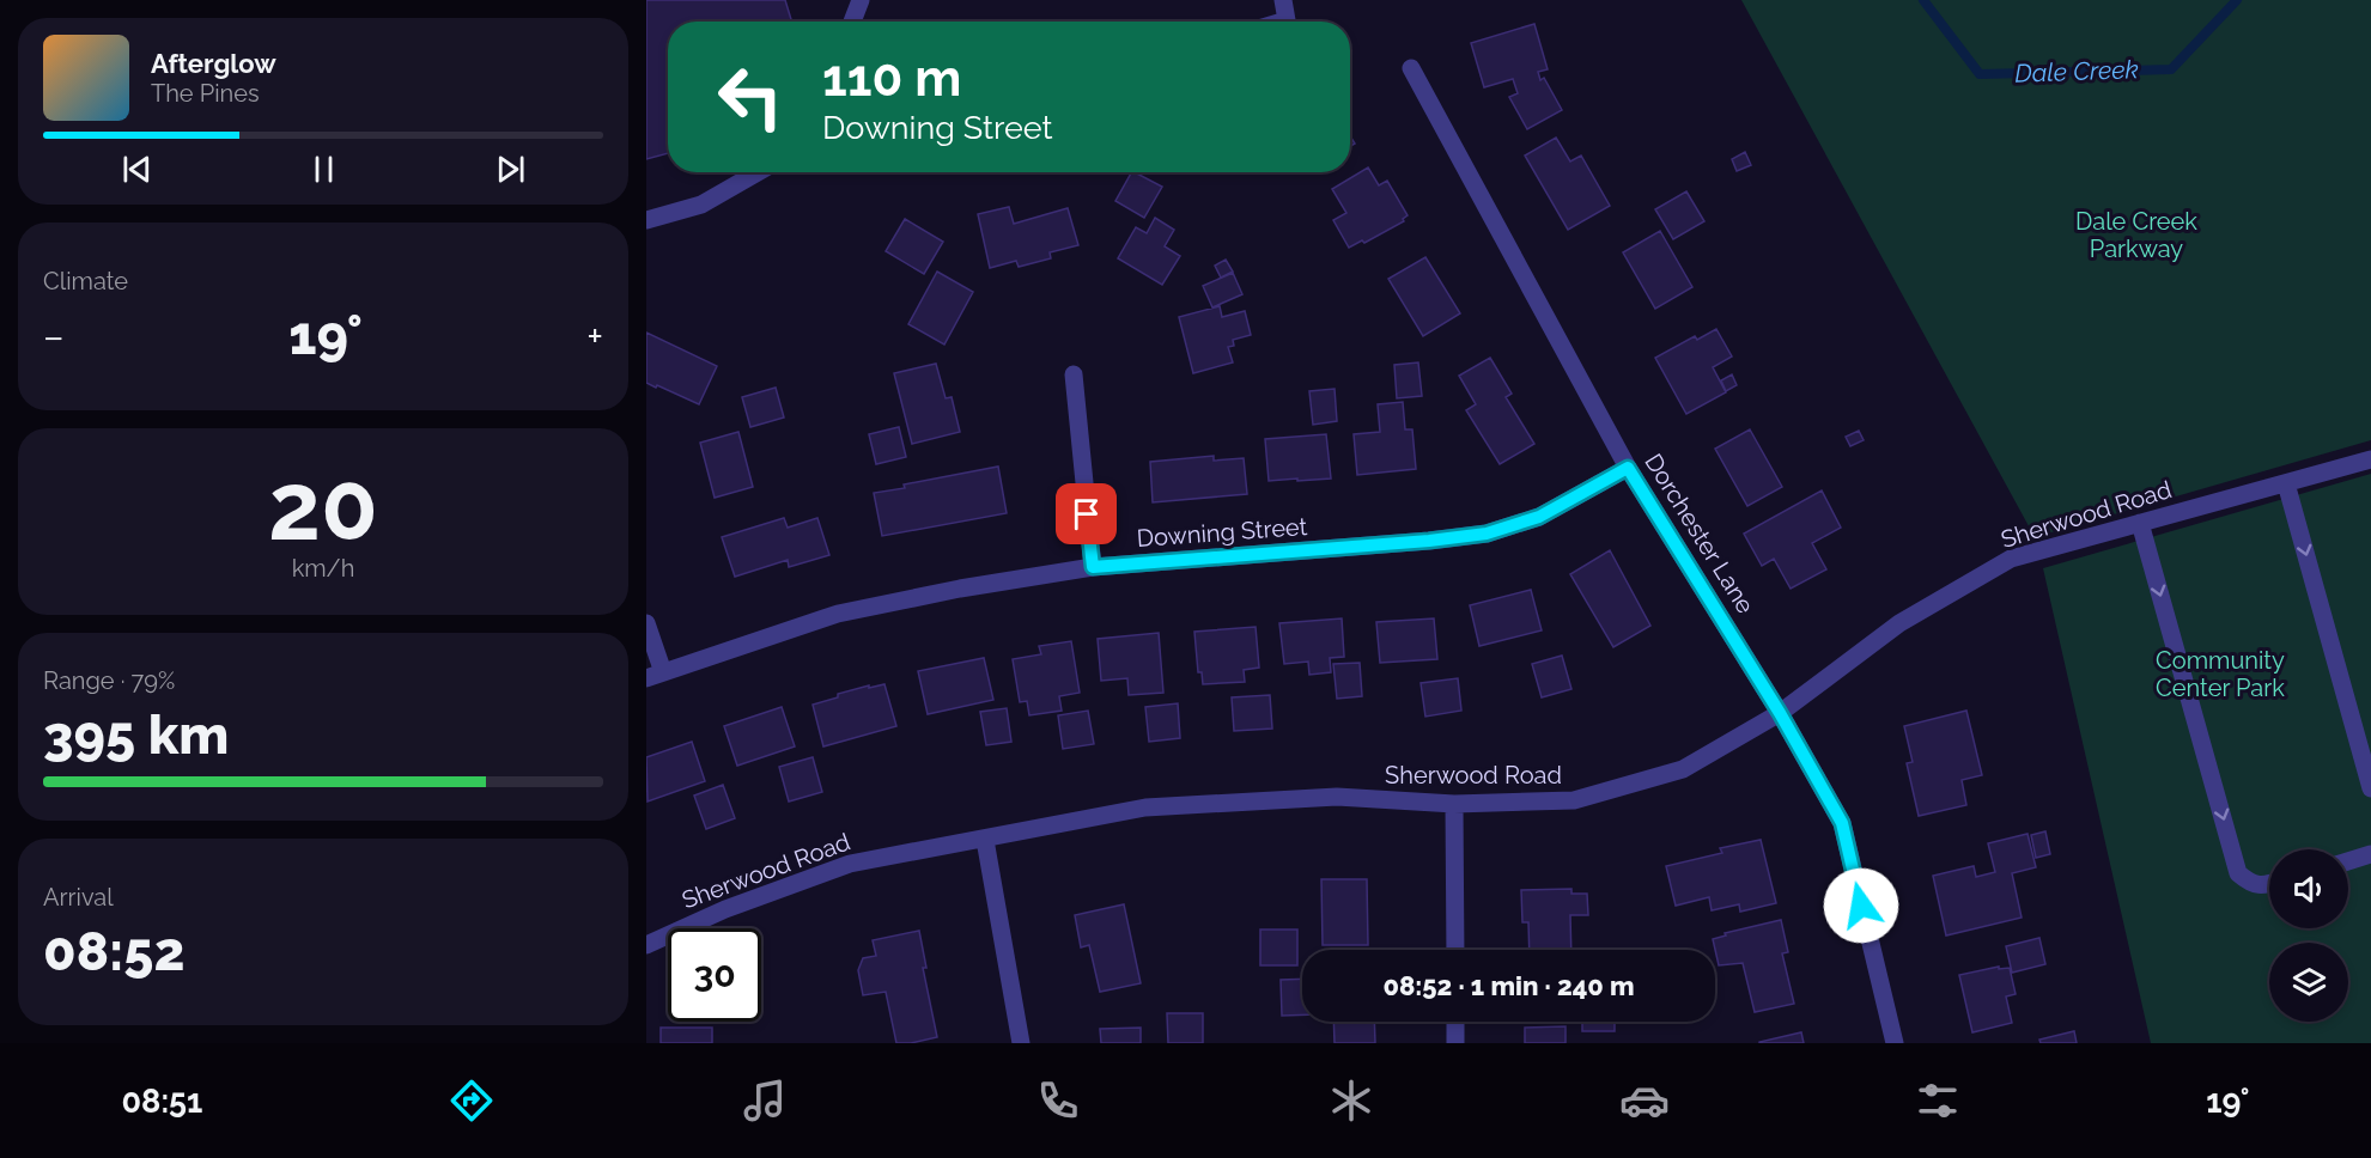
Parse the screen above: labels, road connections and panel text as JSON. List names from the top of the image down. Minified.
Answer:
{"streets":{"street":["Sherwood Road","Downing Street","Dorchester Lane"]},"crossings":[["Sherwood Road","Dorchester Lane"],["Downing Street","Dorchester Lane"]],"water":["Dale Creek"],"parks":["Dale Creek Parkway","Community Center Park"],"page":{"turn":["110 m","Downing Street"],"song":["Afterglow","The Pines"],"tile":["Climate",["20","km/h"],["Range · 79%","395 km"],["Arrival","08:52"]],"heat":["−","19°","+"],"limit":"30","trip":"08:52 · 1 min · 240 m","tabs":["08:51","19°"]}}
